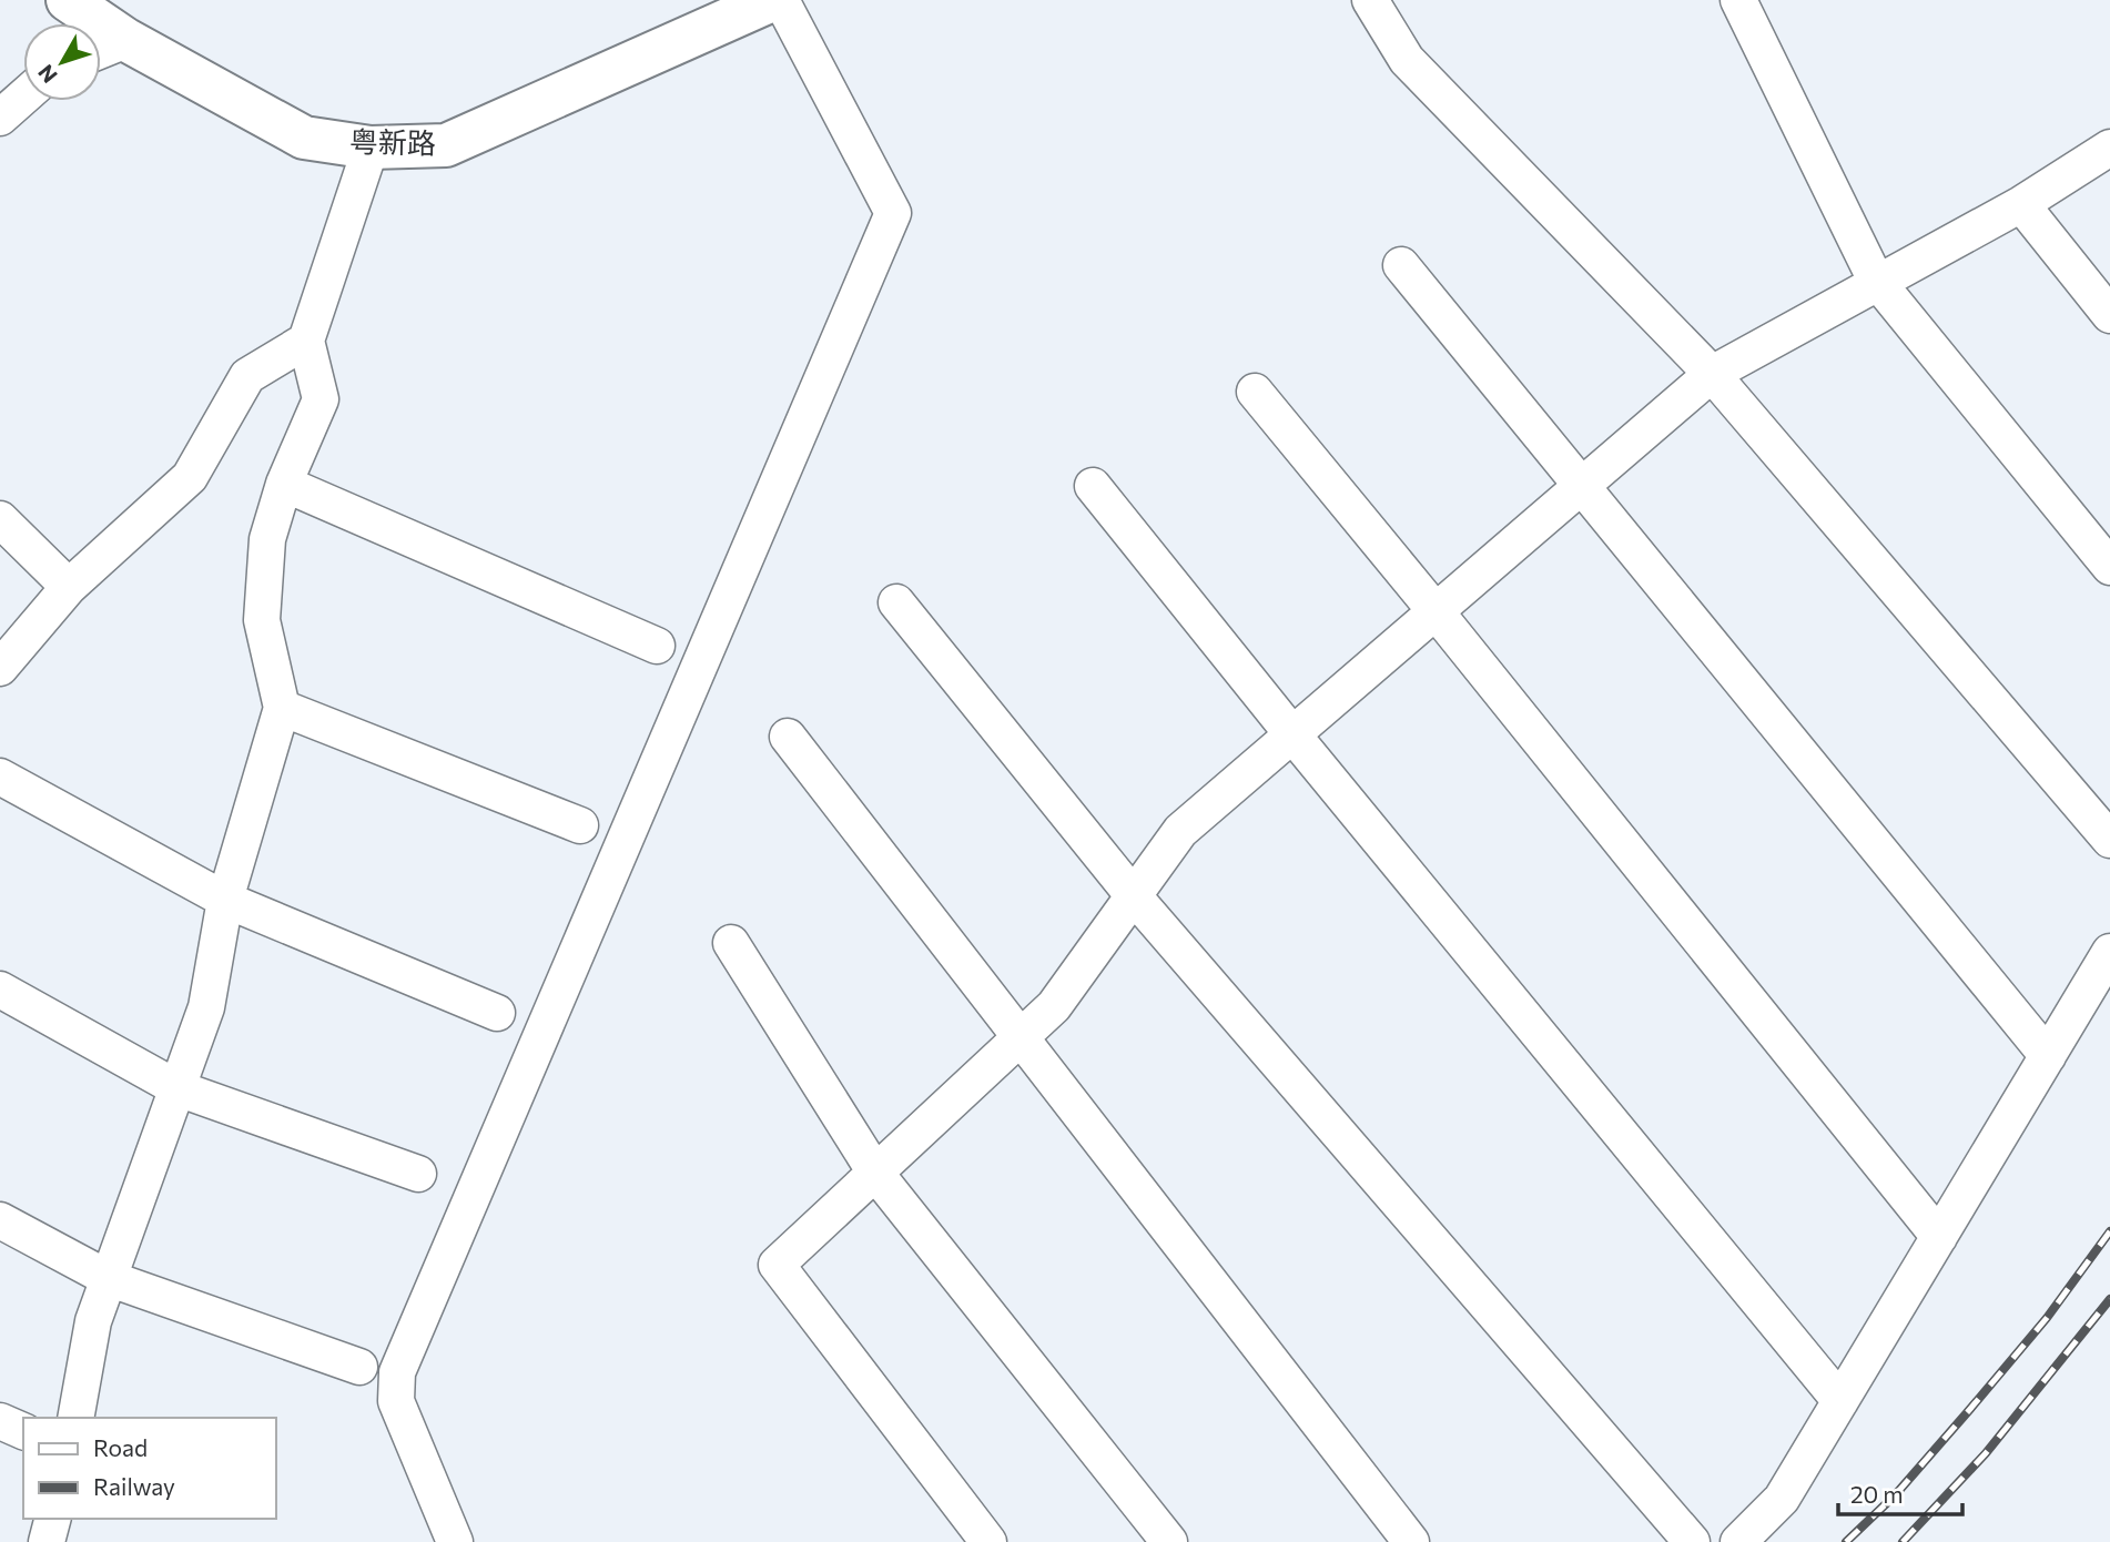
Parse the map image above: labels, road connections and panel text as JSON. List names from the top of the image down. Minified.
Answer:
{"streets":{"street":["粤新路"]},"legend":["Road","Railway"],"scale_bar":"20 m","north":"bottom left"}
